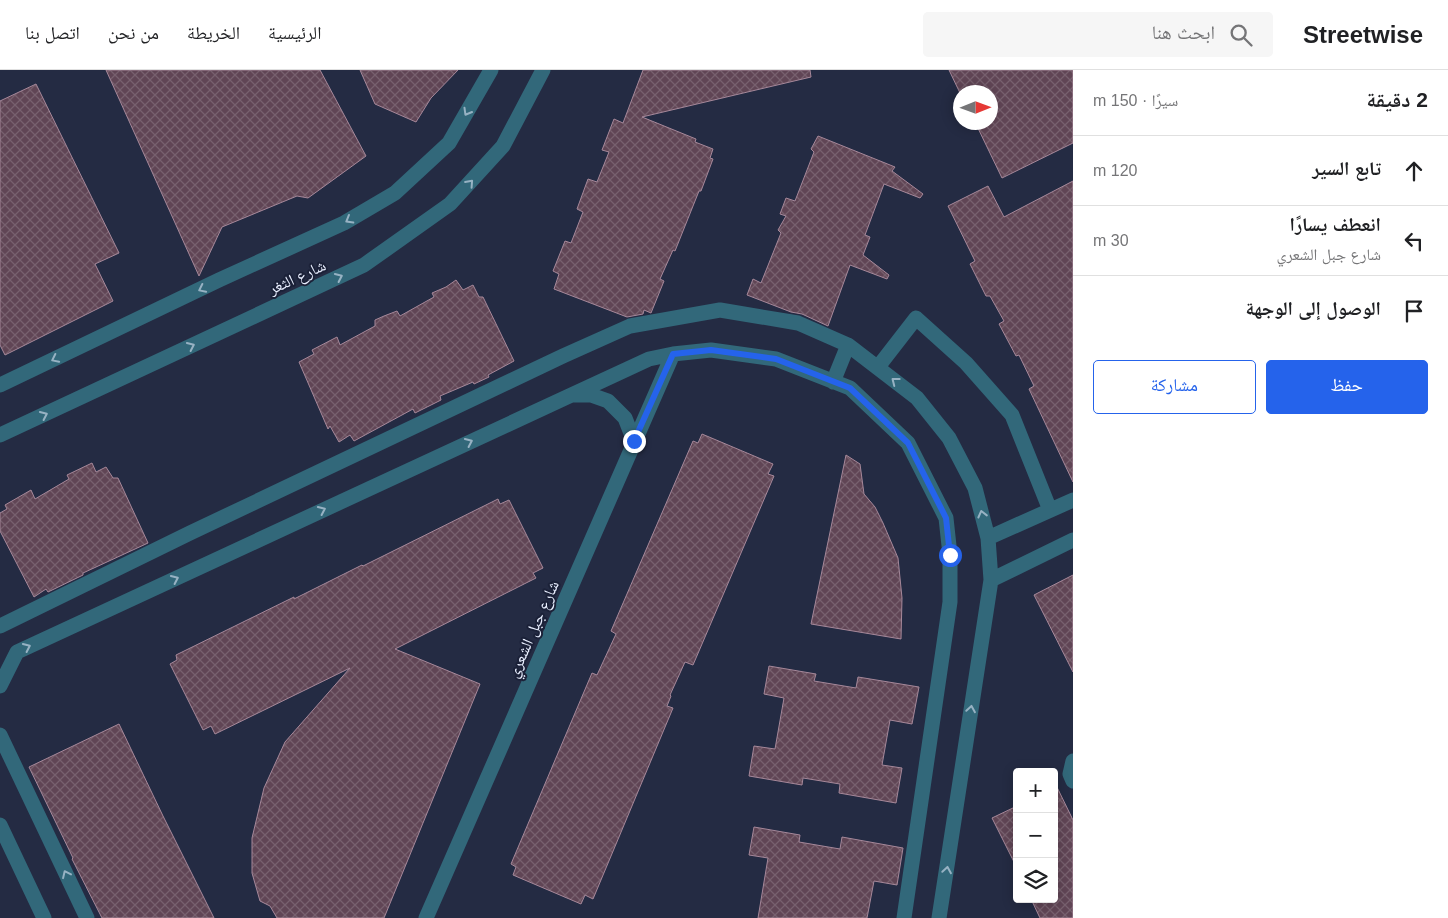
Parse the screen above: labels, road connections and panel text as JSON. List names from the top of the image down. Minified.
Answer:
{"streets":{"street":["شارع الثغر","شارع جبل الشعري"]},"north":"right","page":{"header":"Streetwise","search":"ابحث هنا","nav":["الرئيسية","الخريطة","من نحن","اتصل بنا"],"heading":["2 دقيقة","سيرًا · 150 m"],"list":[["تابع السير","120 m"],["انعطف يسارًا","شارع جبل الشعري","30 m"],"الوصول إلى الوجهة"],"buttons":["حفظ","مشاركة"],"map_buttons":["+","−"]}}
